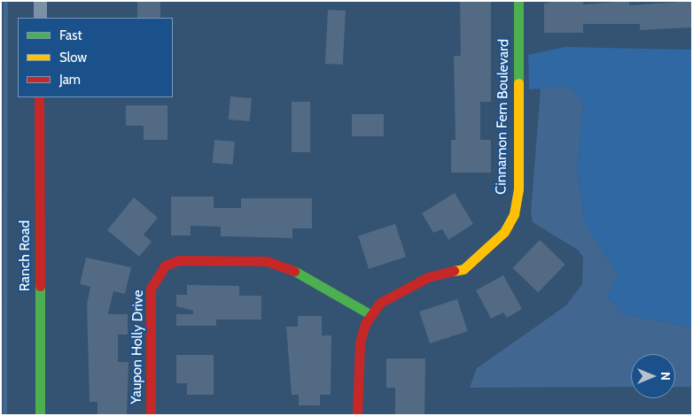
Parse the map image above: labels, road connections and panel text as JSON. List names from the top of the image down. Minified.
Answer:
{"streets":{"street":["Cinnamon Fern Boulevard","Ranch Road","Yaupon Holly Drive"]},"crossings":[["Cinnamon Fern Boulevard","Yaupon Holly Drive"]],"legend":["Fast","Slow","Jam"],"north":"right"}
